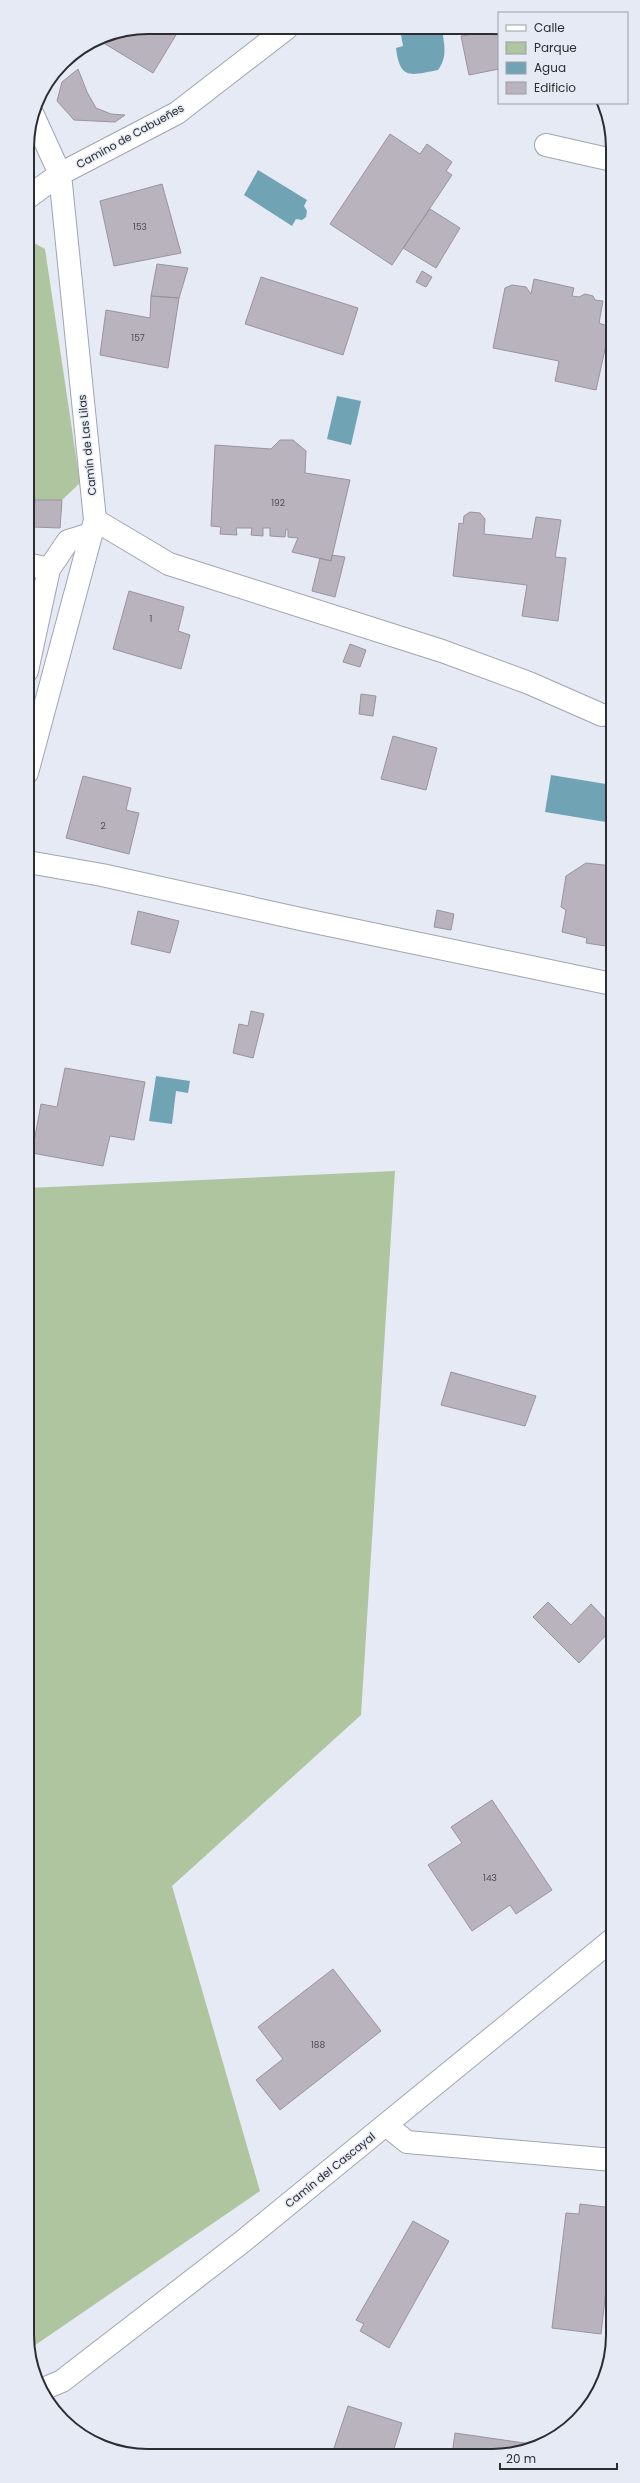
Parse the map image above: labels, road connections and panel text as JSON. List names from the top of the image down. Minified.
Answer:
{"streets":{"street":["Camino de Cabueñes","Camín de Las Lilas","Camín del Cascayal"]},"crossings":[["Camino de Cabueñes","Camín de Las Lilas"]],"house_numbers":["153","157","192","1","2","143","188"],"legend":["Calle","Parque","Agua","Edificio"],"scale_bar":"20 m"}
